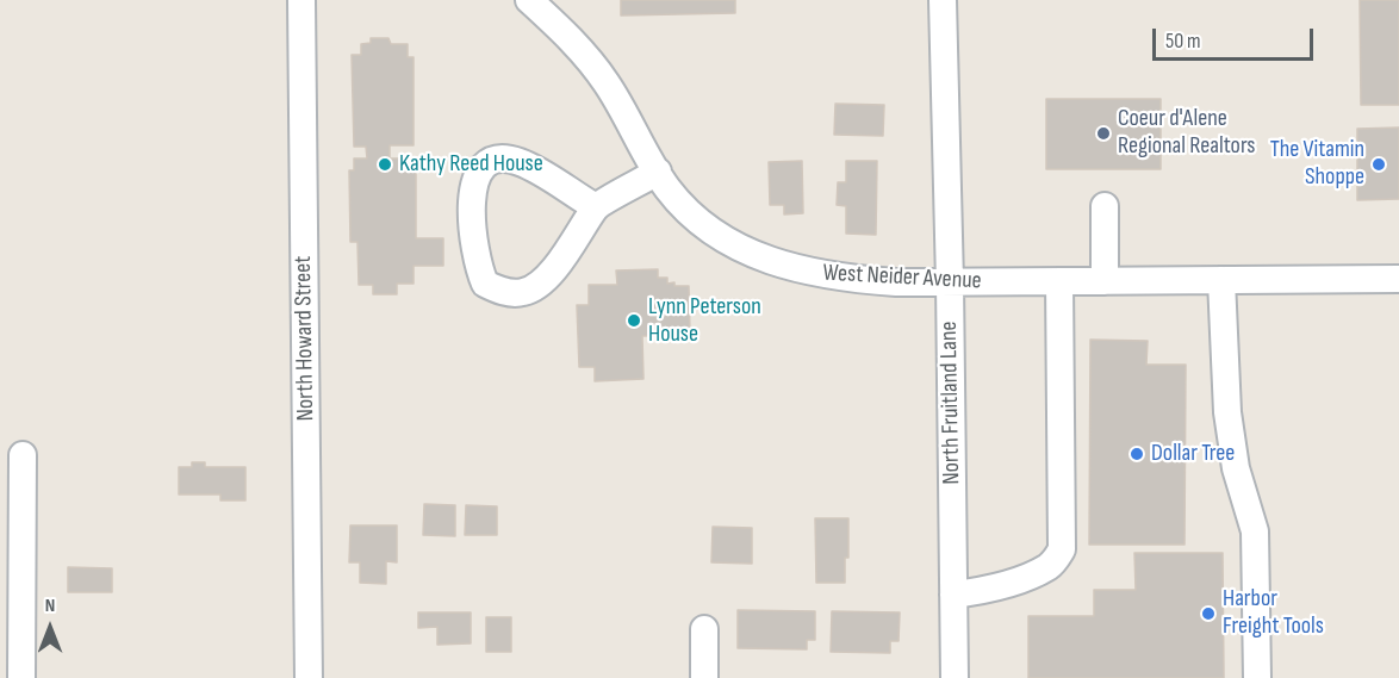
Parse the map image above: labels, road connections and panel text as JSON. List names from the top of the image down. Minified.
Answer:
{"streets":{"street":["West Neider Avenue","North Howard Street","North Fruitland Lane"]},"crossings":[["West Neider Avenue","North Fruitland Lane"]],"places":["Coeur d'Alene Regional Realtors","Kathy Reed House","The Vitamin Shoppe","Lynn Peterson House","Dollar Tree","Harbor Freight Tools"],"scale_bar":"50 m","north":"top"}
